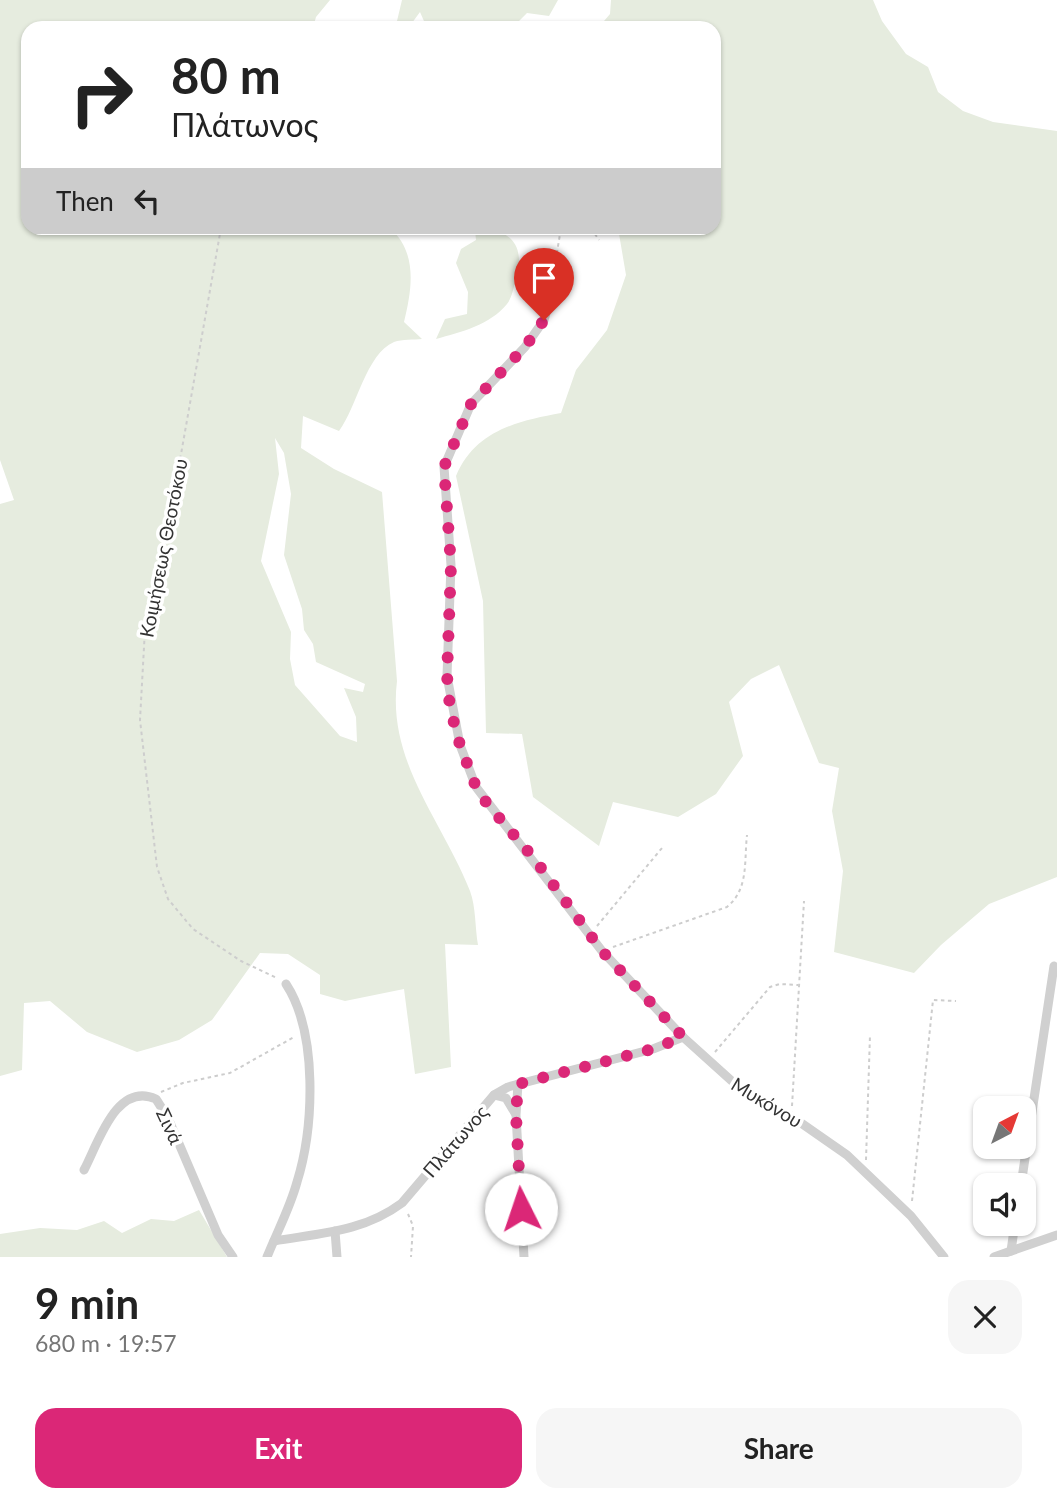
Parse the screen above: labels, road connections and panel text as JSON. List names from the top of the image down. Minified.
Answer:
{"streets":{"street":["Μυκόνου","Σινά","Πλάτωνος"],"path":["Κοιμήσεως Θεοτόκου"]},"crossings":[["Μυκόνου","Πλάτωνος"]],"north":"top right","page":{"turn":["80 m","Πλάτωνος"],"then":"Then","heading":["9 min","680 m · 19:57"],"buttons":["Exit","Share"]}}
